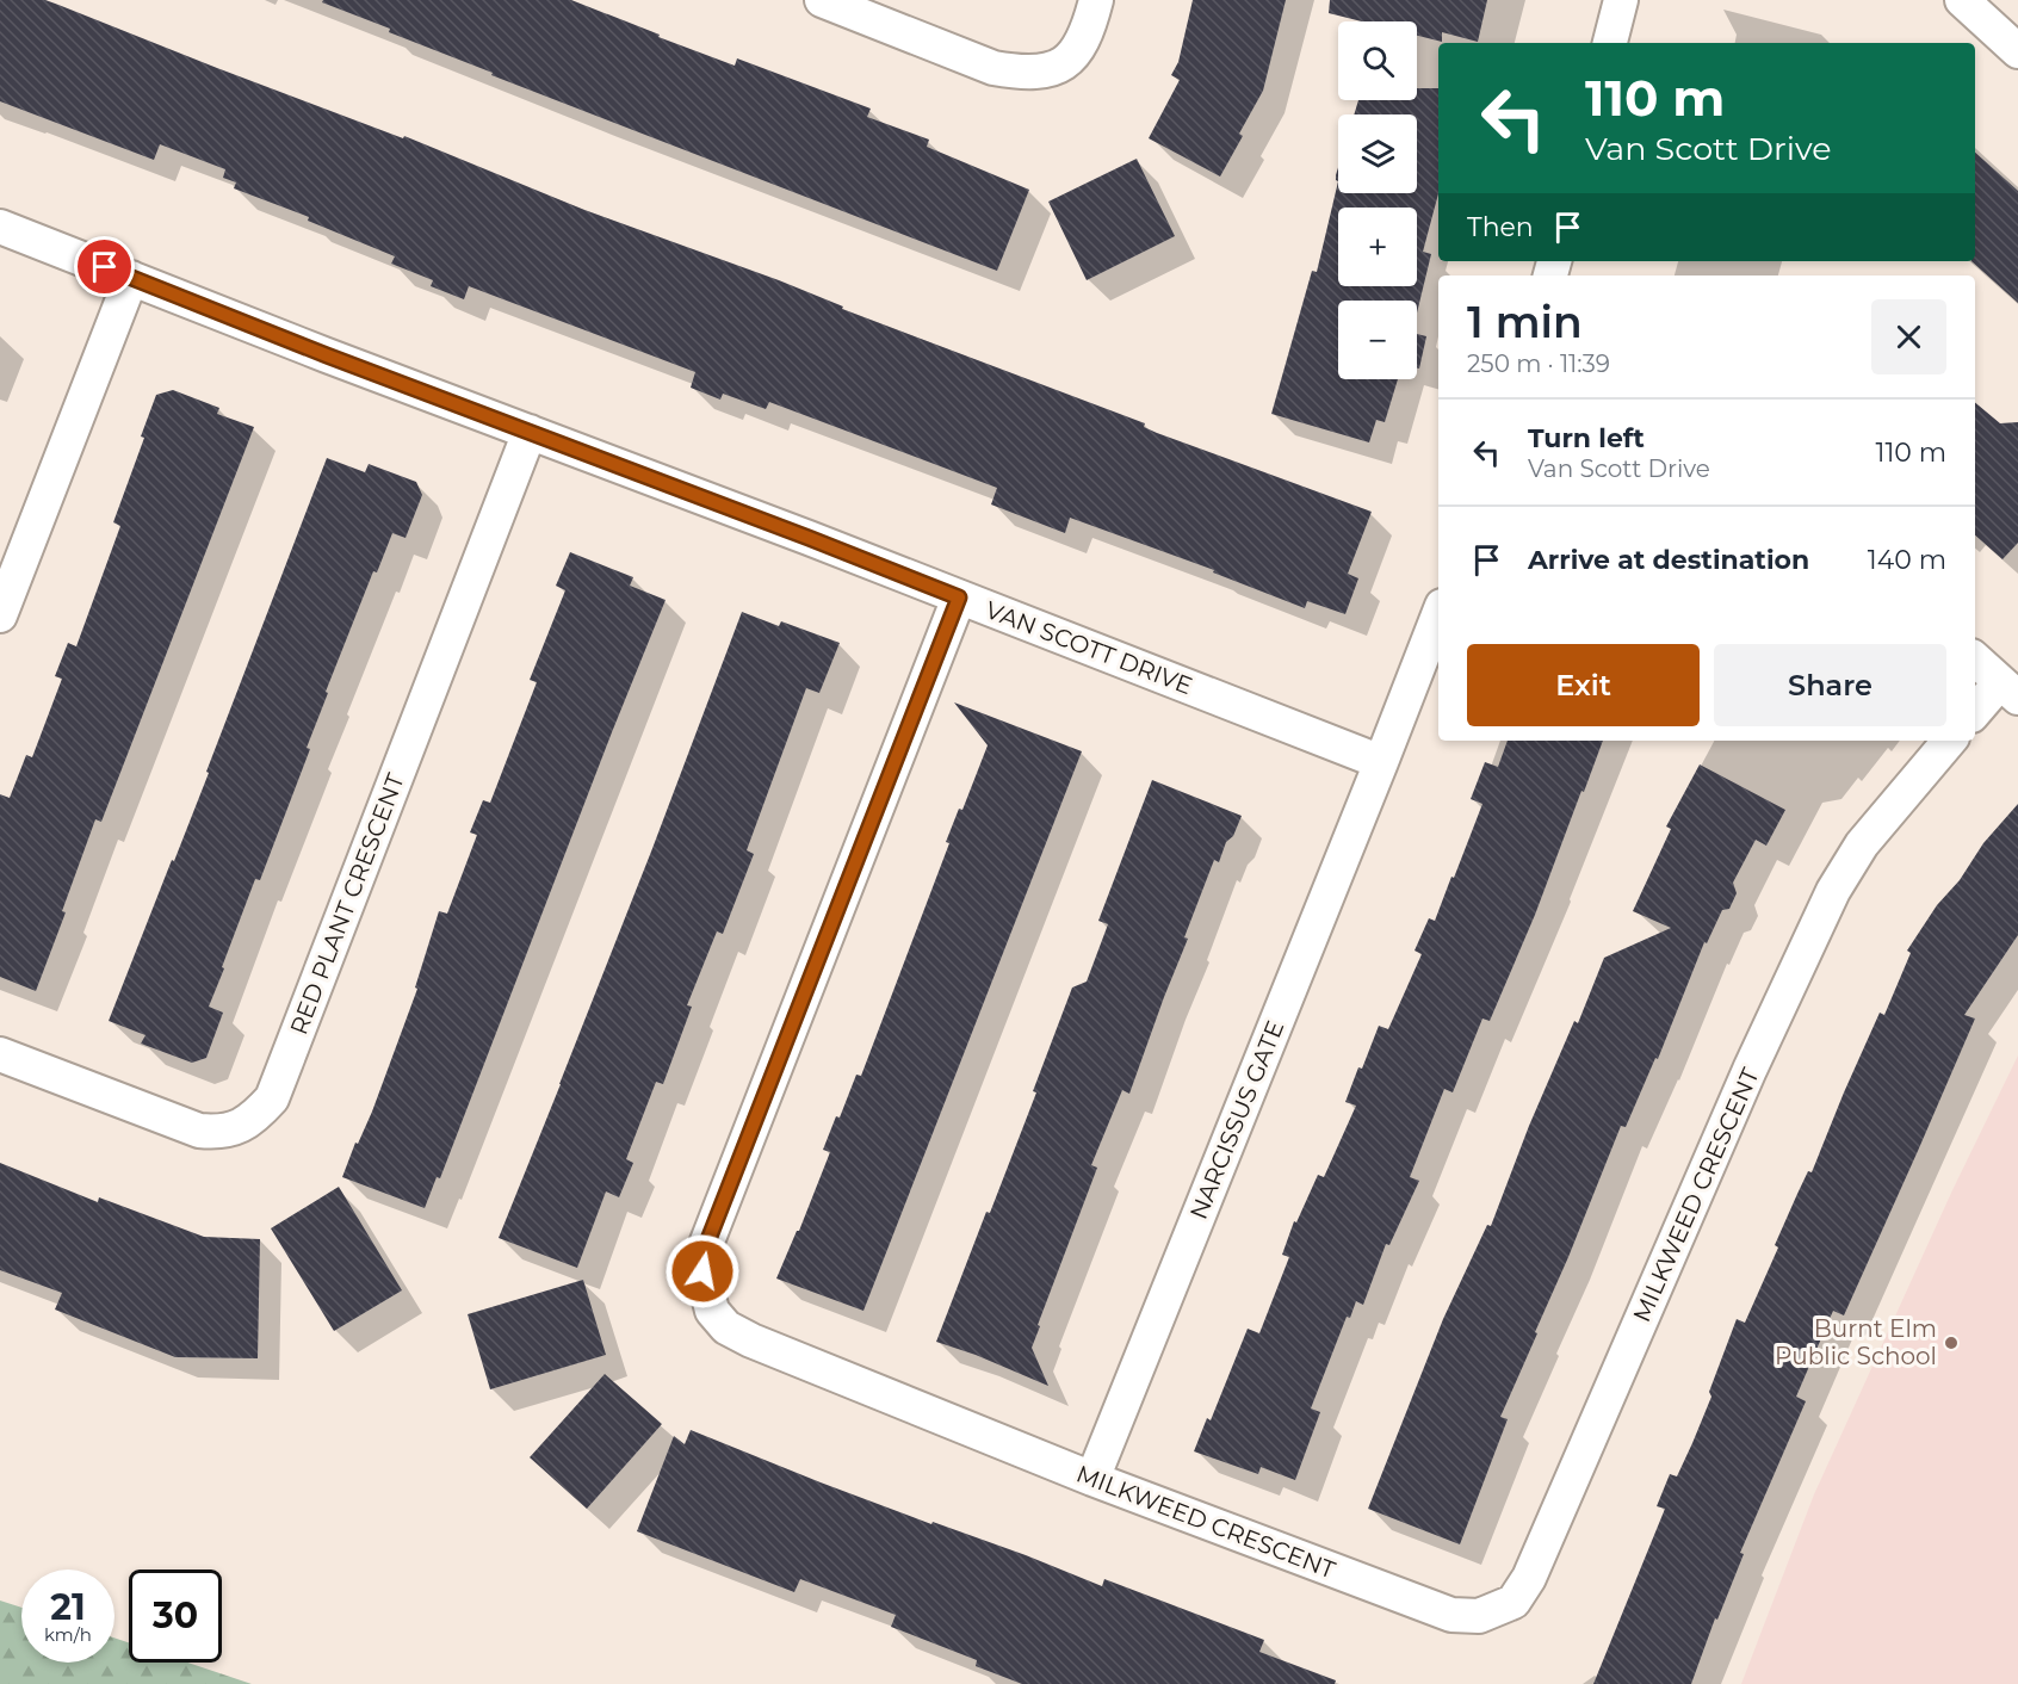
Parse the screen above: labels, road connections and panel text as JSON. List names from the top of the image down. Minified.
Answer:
{"streets":{"street":["VAN SCOTT DRIVE","RED PLANT CRESCENT","NARCISSUS GATE","MILKWEED CRESCENT"]},"crossings":[["VAN SCOTT DRIVE","RED PLANT CRESCENT"],["VAN SCOTT DRIVE","NARCISSUS GATE"],["VAN SCOTT DRIVE","MILKWEED CRESCENT"],["NARCISSUS GATE","MILKWEED CRESCENT"]],"places":["Burnt Elm Public School"],"page":{"map_buttons":["+","−"],"turn":["110 m","Van Scott Drive"],"then":"Then","heading":["1 min","250 m · 11:39"],"list":[{"name":"Turn left","note":"Van Scott Drive","value":"110 m"},{"name":"Arrive at destination","value":"140 m"}],"buttons":["Exit","Share"],"speed":"21 km/h","limit":"30"}}
